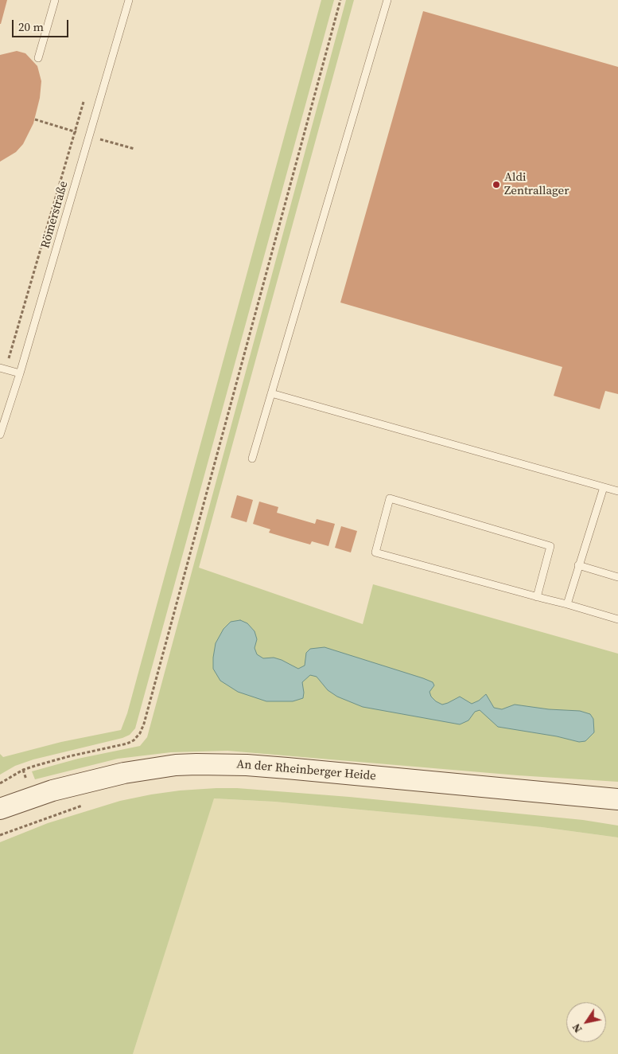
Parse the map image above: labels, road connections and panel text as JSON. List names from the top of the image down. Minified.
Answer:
{"streets":{"street":["An der Rheinberger Heide"],"lane":["Römerstraße"]},"places":["Aldi Zentrallager"],"scale_bar":"20 m","north":"bottom left"}
